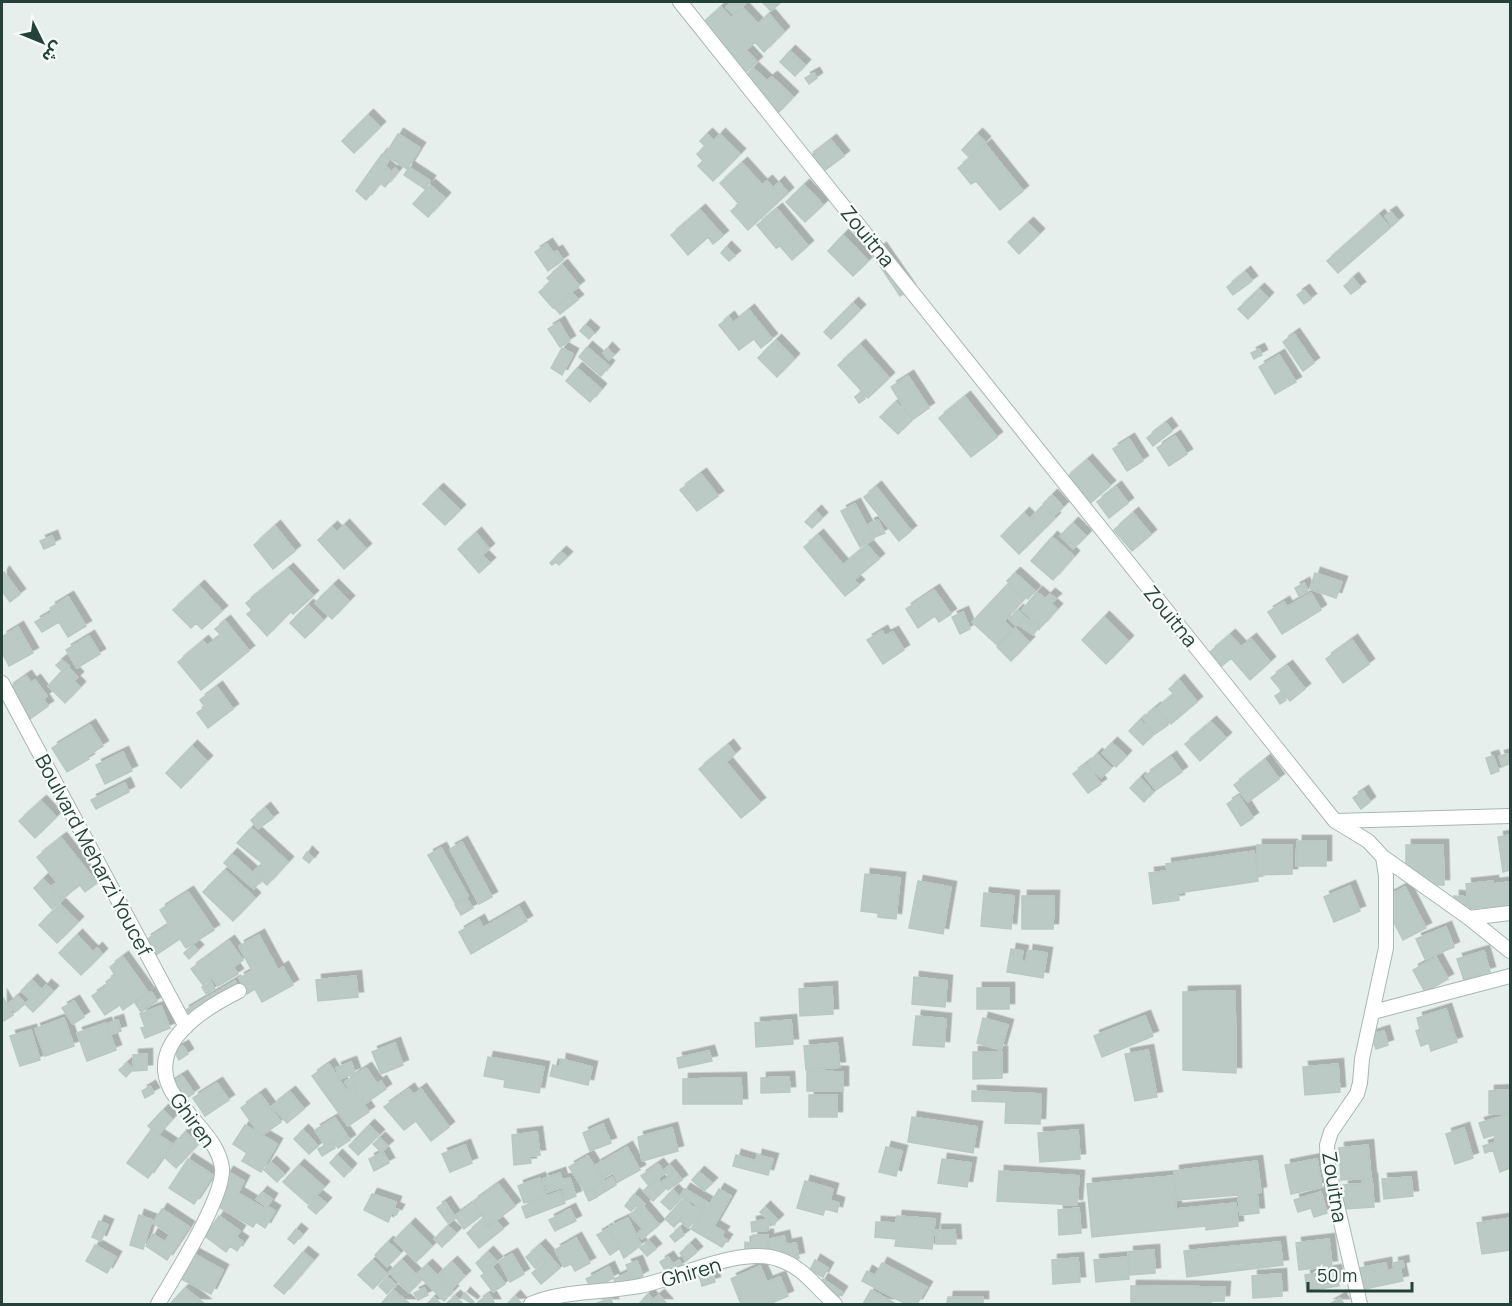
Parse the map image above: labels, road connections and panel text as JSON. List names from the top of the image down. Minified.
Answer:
{"streets":{"street":["Zouitna","Boulvard Meharzi Youcef","Ghiren"]},"crossings":[["Boulvard Meharzi Youcef","Ghiren"]],"scale_bar":"50 m","north":"bottom right"}
